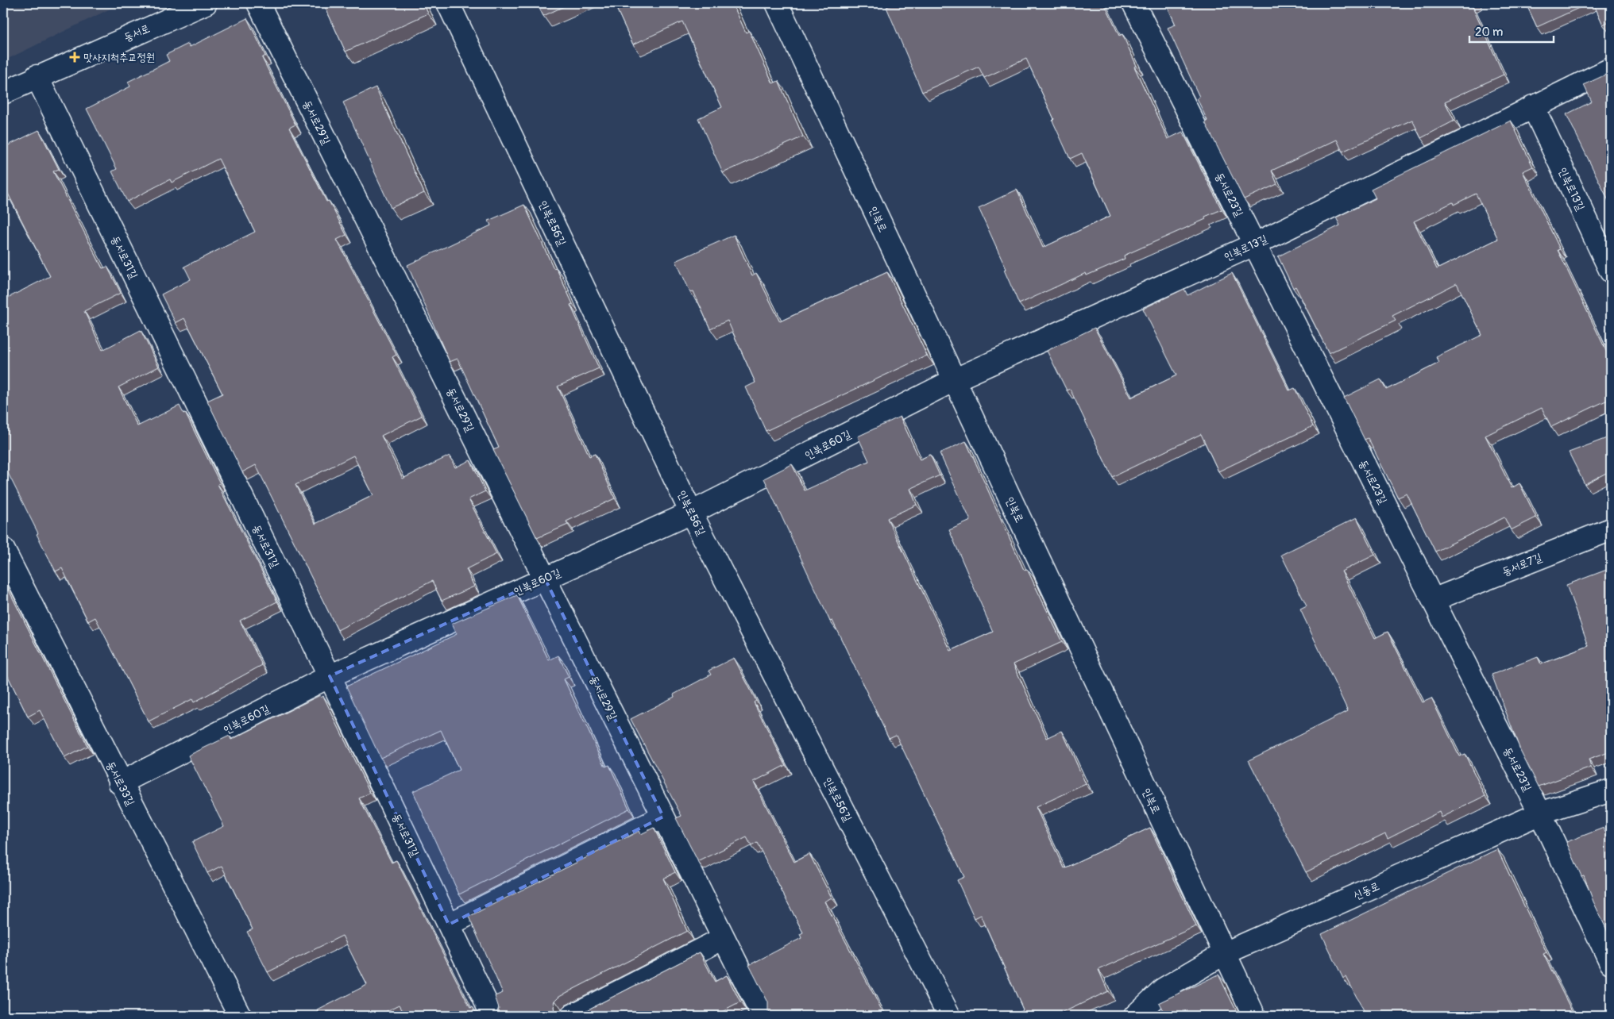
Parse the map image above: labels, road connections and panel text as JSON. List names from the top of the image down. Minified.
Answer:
{"streets":{"street":["동서로","동서로29길","인북로13길","동서로23길","인북로","인북로56길","동서로31길","인북로60길","동서로7길","동서로33길","신동로"]},"crossings":[["동서로","동서로31길"],["동서로29길","인북로60길"],["인북로13길","동서로23길"],["인북로13길","인북로"],["인북로13길","인북로60길"],["동서로23길","동서로7길"],["동서로23길","신동로"],["인북로","인북로60길"],["인북로","신동로"],["인북로56길","인북로60길"],["동서로31길","인북로60길"],["인북로60길","동서로33길"]],"places":{"health":["맛사지척추교정원"]},"scale_bar":"20 m"}
